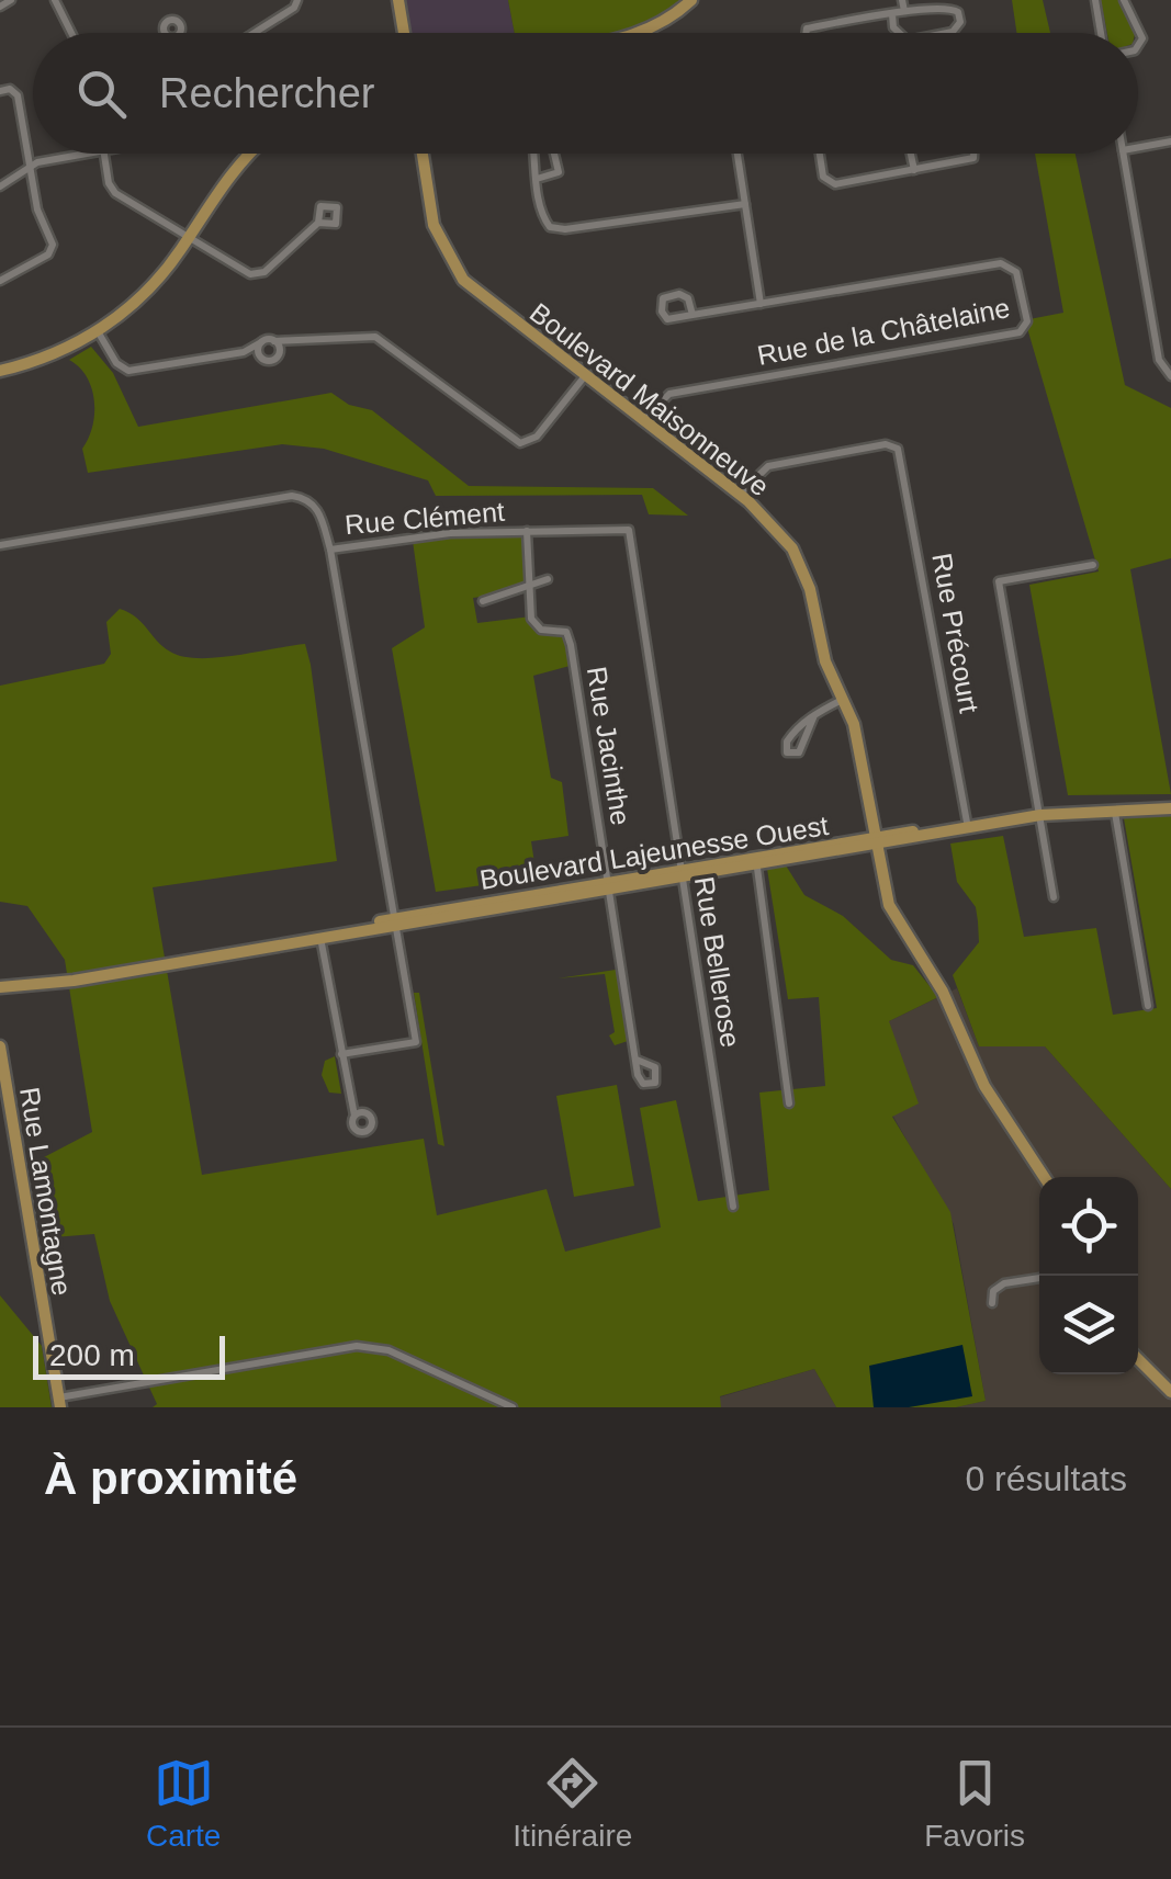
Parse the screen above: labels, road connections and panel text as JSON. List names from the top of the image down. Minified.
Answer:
{"streets":{"street":["Rue de la Châtelaine","Boulevard Maisonneuve","Rue Clément","Rue Précourt","Rue Jacinthe","Boulevard Lajeunesse Ouest","Rue Bellerose","Rue Lamontagne"]},"crossings":[["Rue de la Châtelaine","Boulevard Maisonneuve"],["Boulevard Maisonneuve","Rue Précourt"],["Boulevard Maisonneuve","Boulevard Lajeunesse Ouest"],["Rue Clément","Rue Jacinthe"],["Rue Clément","Rue Bellerose"],["Rue Précourt","Boulevard Lajeunesse Ouest"],["Rue Jacinthe","Boulevard Lajeunesse Ouest"],["Boulevard Lajeunesse Ouest","Rue Bellerose"]],"scale_bar":"200 m","page":{"search":"Rechercher","scale":"200 m","heading":["À proximité","0 résultats"],"nav":["Carte","Itinéraire","Favoris"]}}
